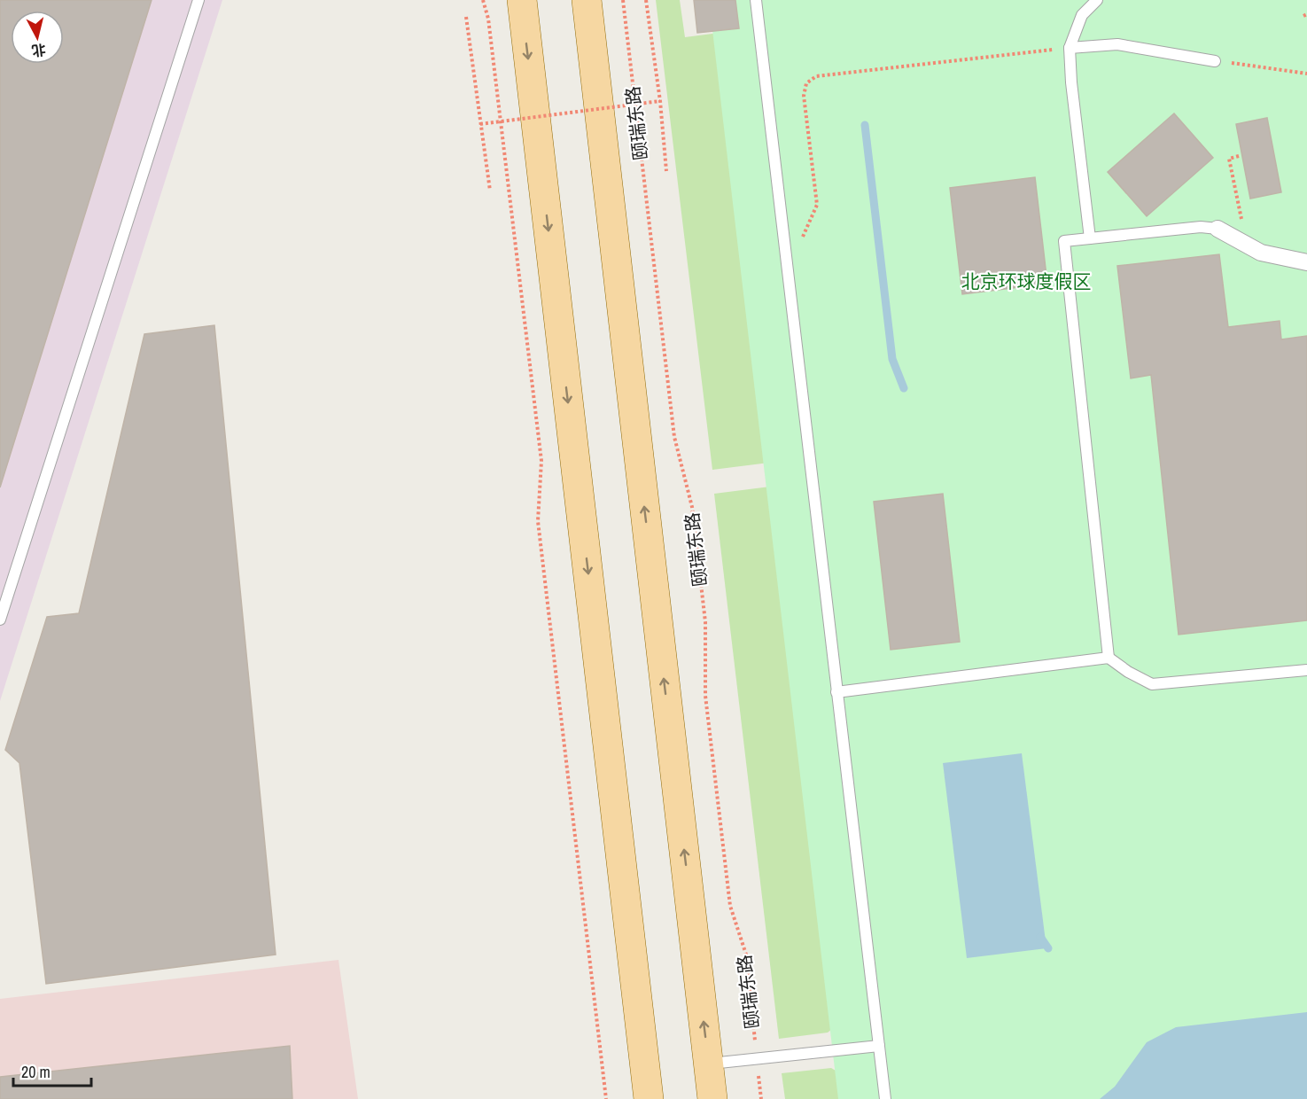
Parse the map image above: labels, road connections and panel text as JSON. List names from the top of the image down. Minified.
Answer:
{"streets":{"main road":["颐瑞东路"]},"parks":["北京环球度假区"],"scale_bar":"20 m","north":"bottom"}
